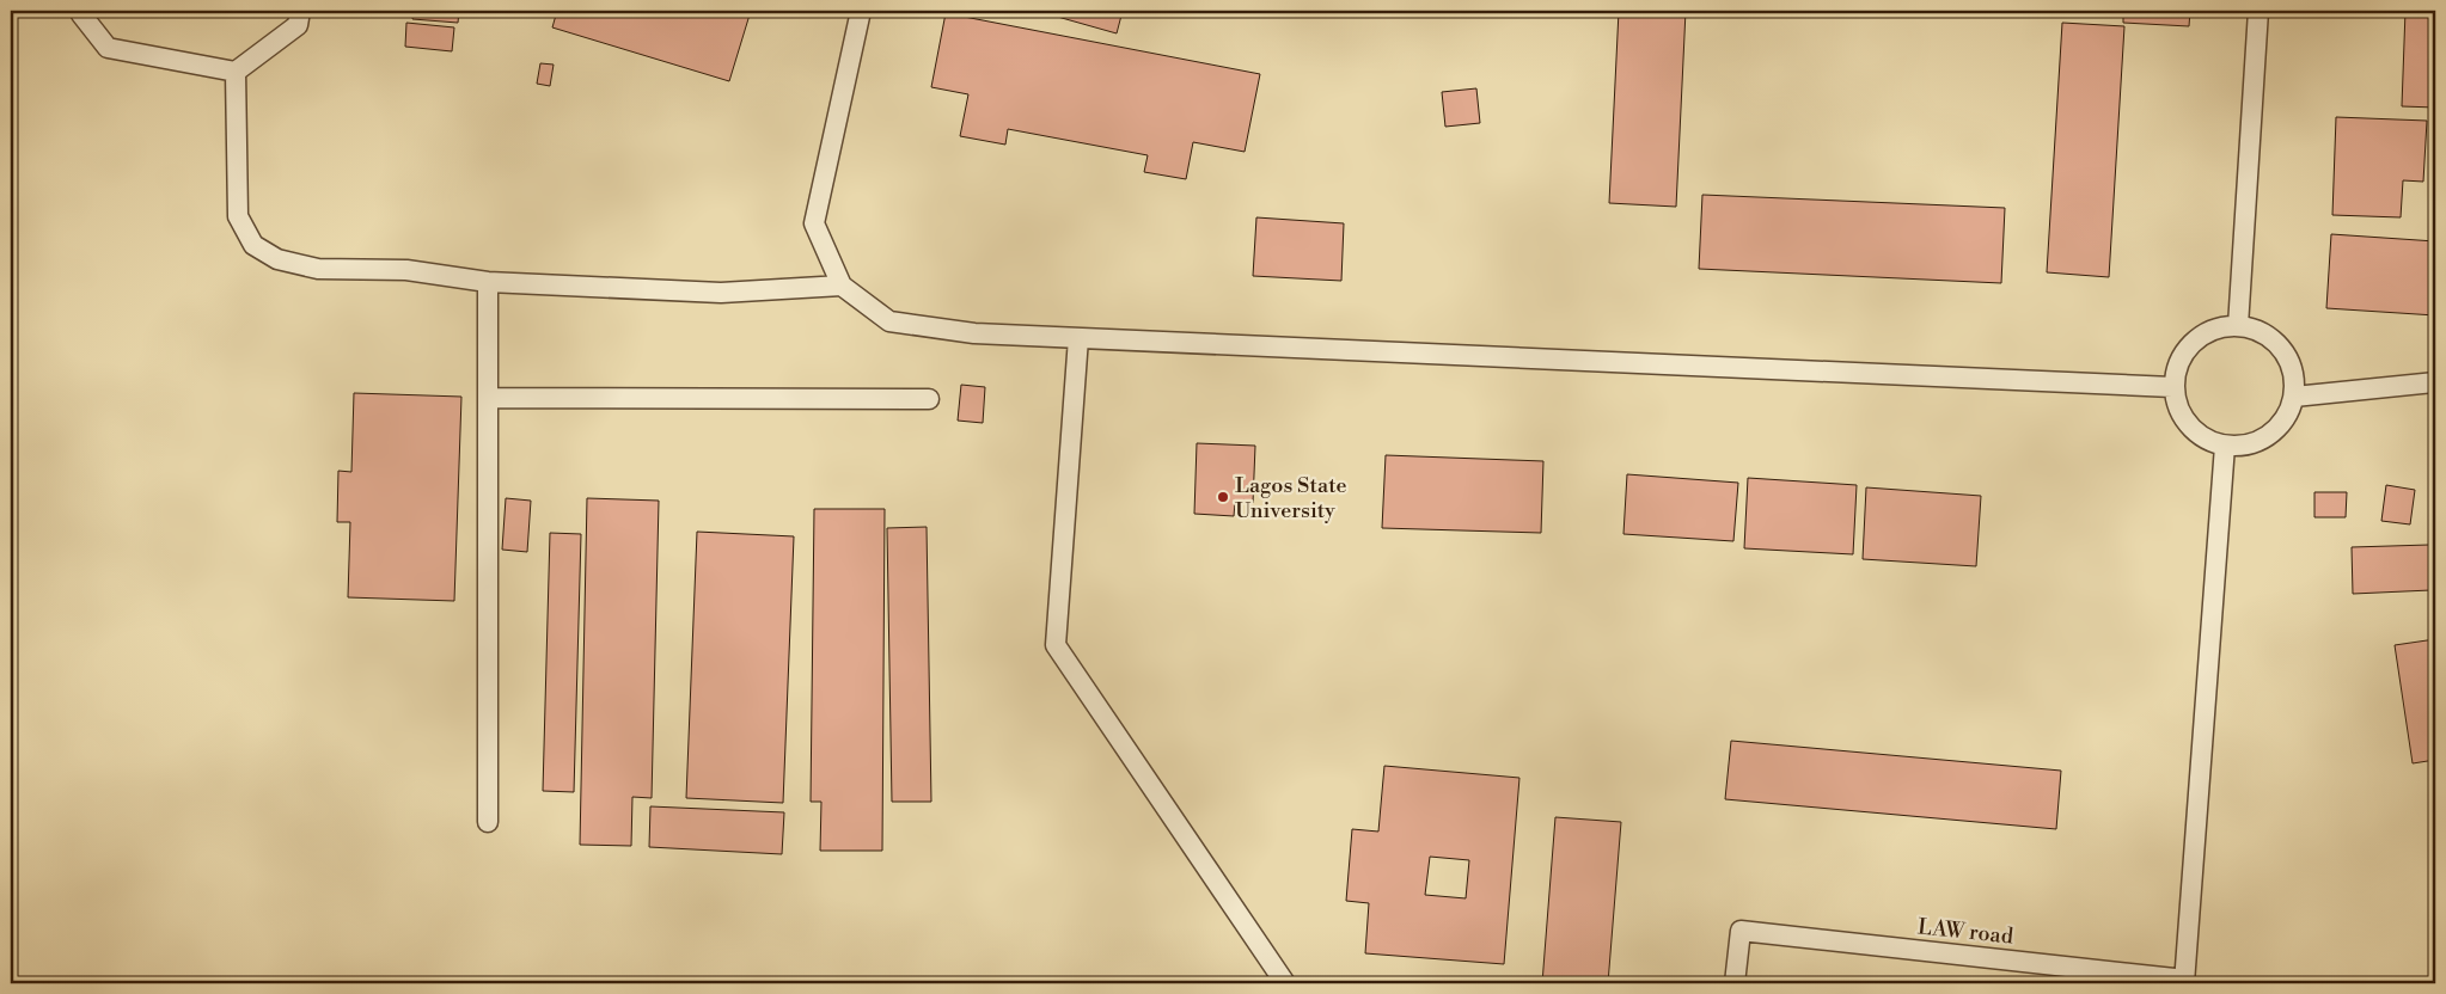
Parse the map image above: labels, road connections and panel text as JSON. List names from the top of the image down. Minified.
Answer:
{"streets":{"lane":["LAW road"]},"places":["Lagos State University"]}
